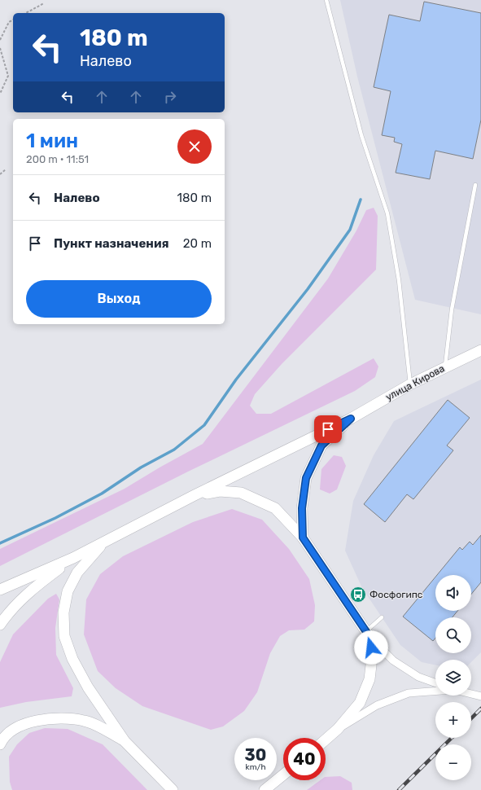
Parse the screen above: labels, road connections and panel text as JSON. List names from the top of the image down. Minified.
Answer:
{"streets":{"street":["улица Кирова"]},"places":{"bus stop":["Фосфогипс"]},"page":{"turn":["180 m","Налево"],"heading":["1 мин","200 m · 11:51"],"list":[{"name":"Налево","value":"180 m"},{"name":"Пункт назначения","value":"20 m"}],"buttons":"Выход","map_buttons":["+","−"],"speed":"30 km/h","limit":"40"}}
